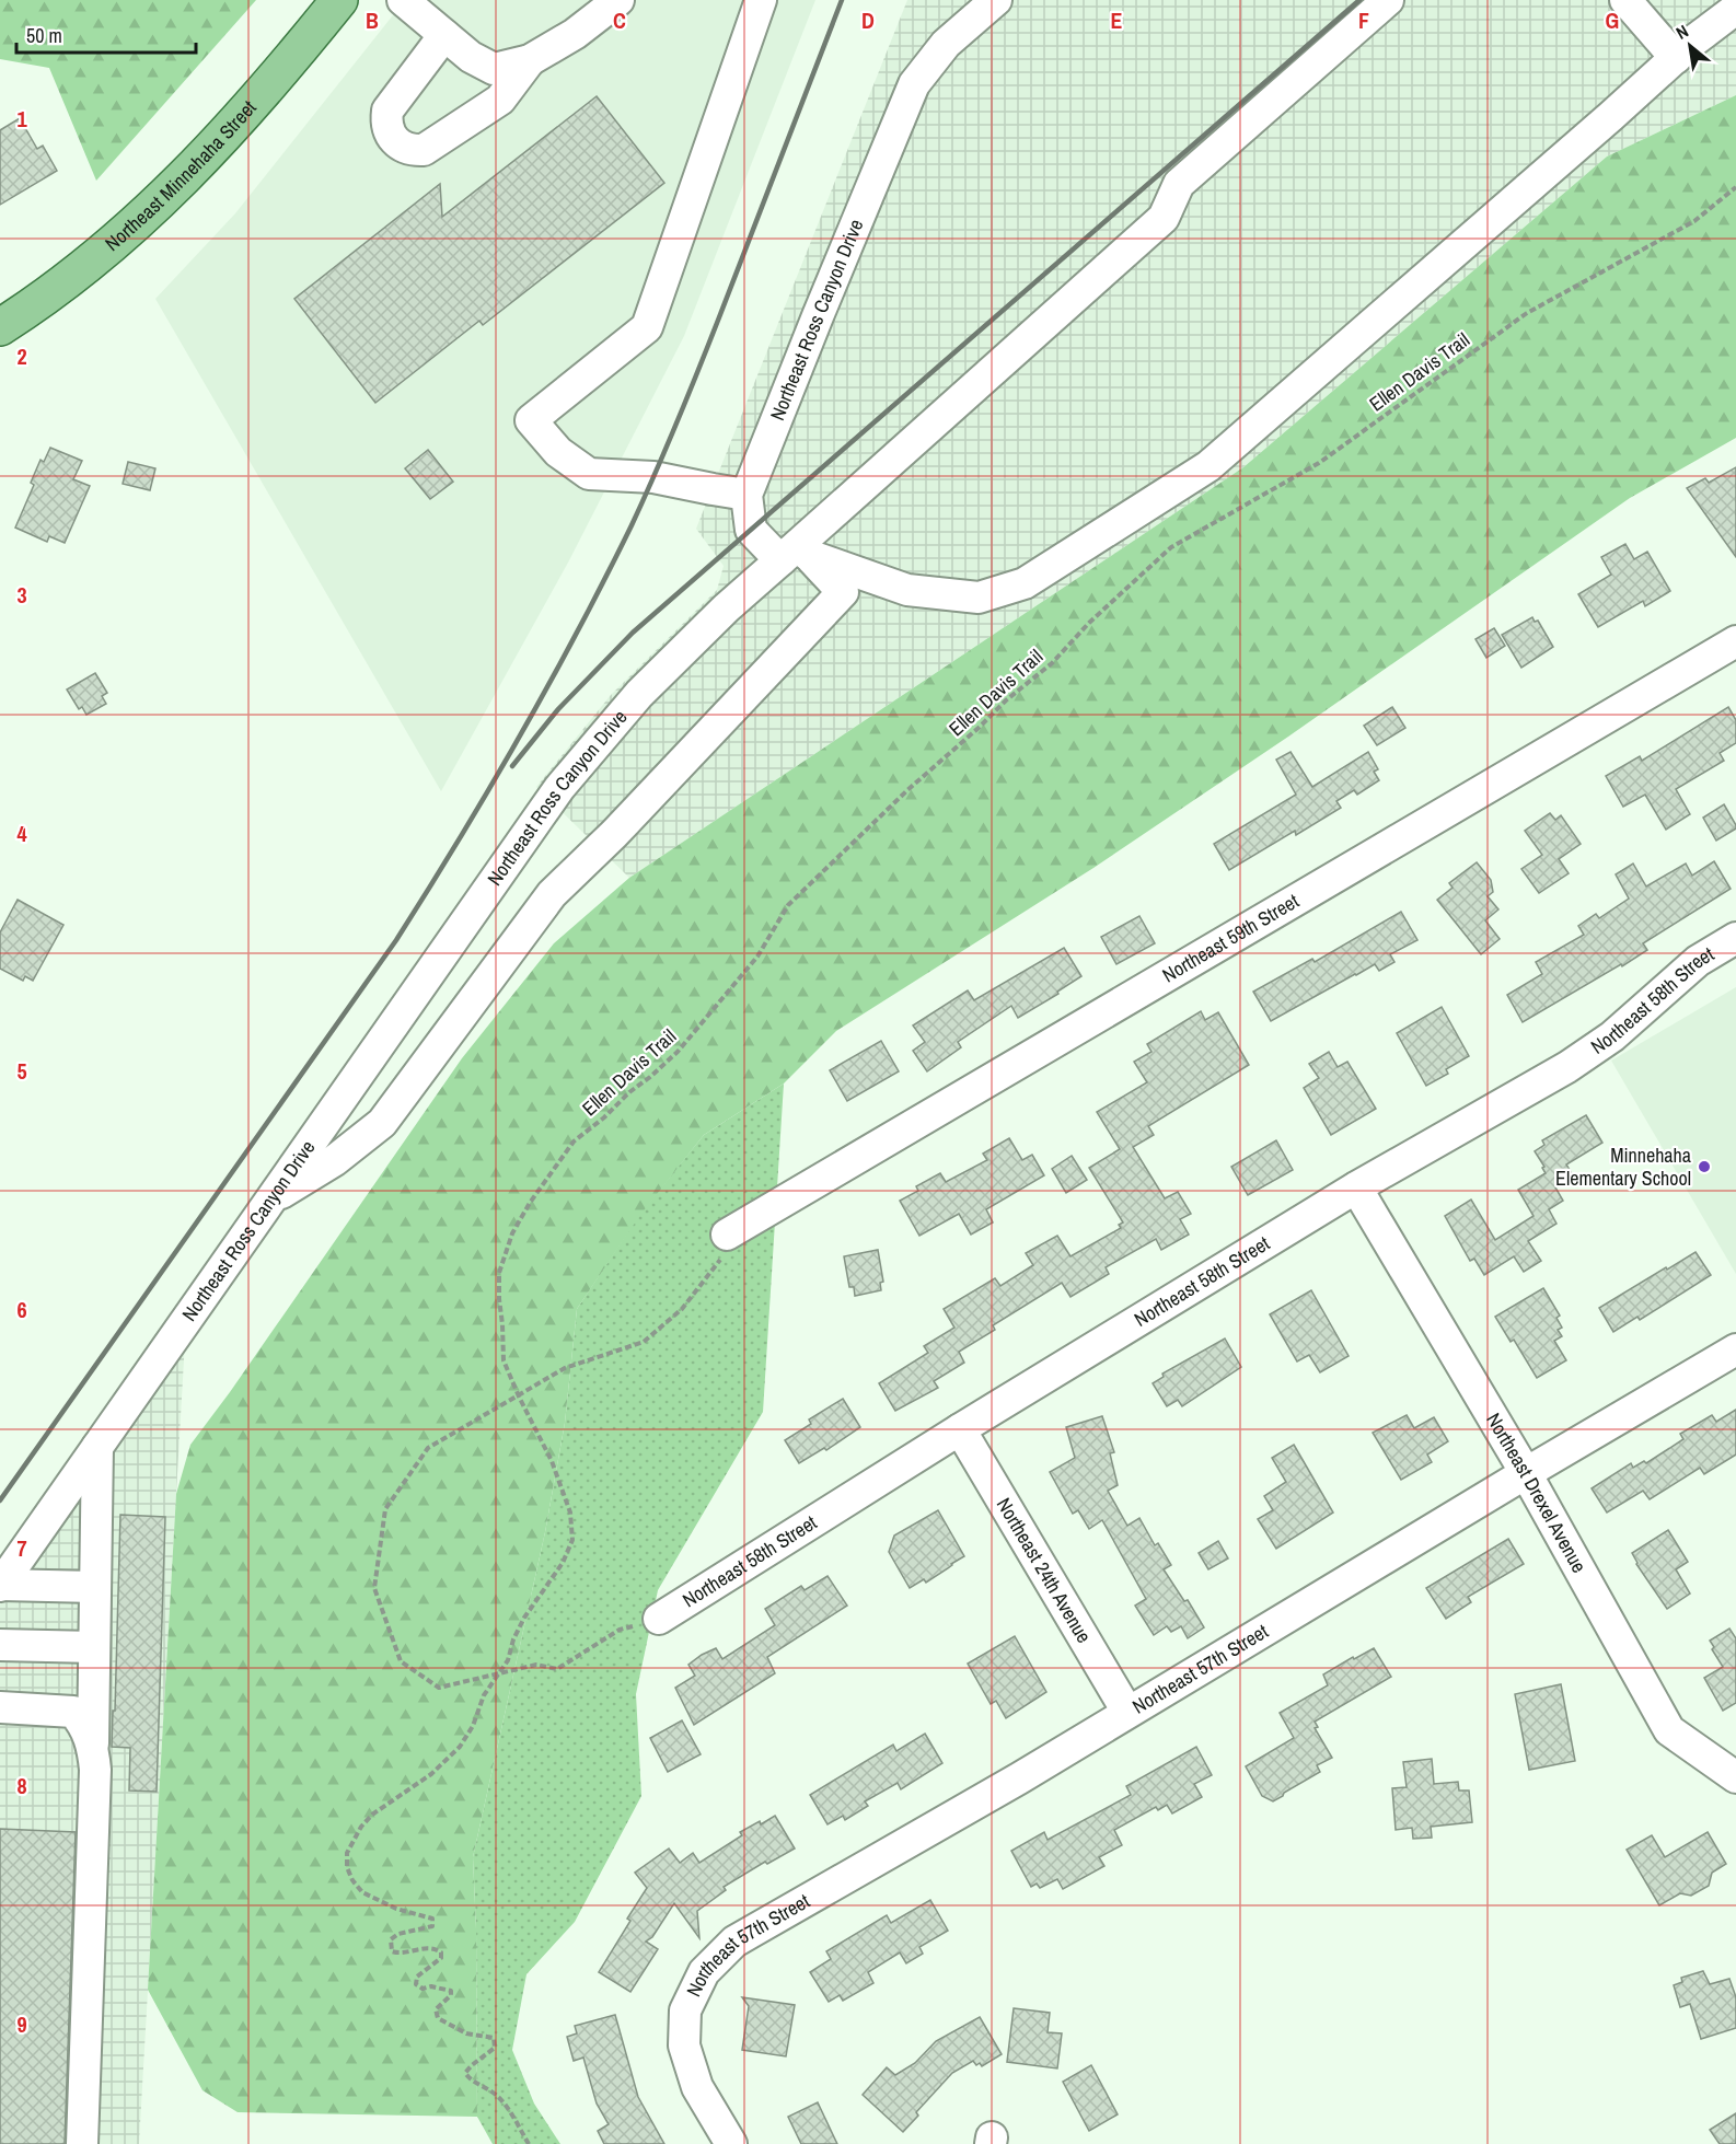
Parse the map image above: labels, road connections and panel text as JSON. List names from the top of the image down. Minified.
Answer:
{"streets":{"main road":["Northeast Minnehaha Street"],"street":["Northeast Ross Canyon Drive","Northeast 59th Street","Northeast 58th Street","Northeast Drexel Avenue","Northeast 24th Avenue","Northeast 57th Street"],"path":["Ellen Davis Trail"]},"crossings":[["Northeast 58th Street","Northeast Drexel Avenue"],["Northeast 58th Street","Northeast 24th Avenue"],["Northeast Drexel Avenue","Northeast 57th Street"],["Northeast 24th Avenue","Northeast 57th Street"]],"places":["Minnehaha Elementary School"],"scale_bar":"50 m","north":"top left","grid":{"columns":["B","C","D","E","F","G"],"rows":["1","2","3","4","5","6","7","8","9"]}}
